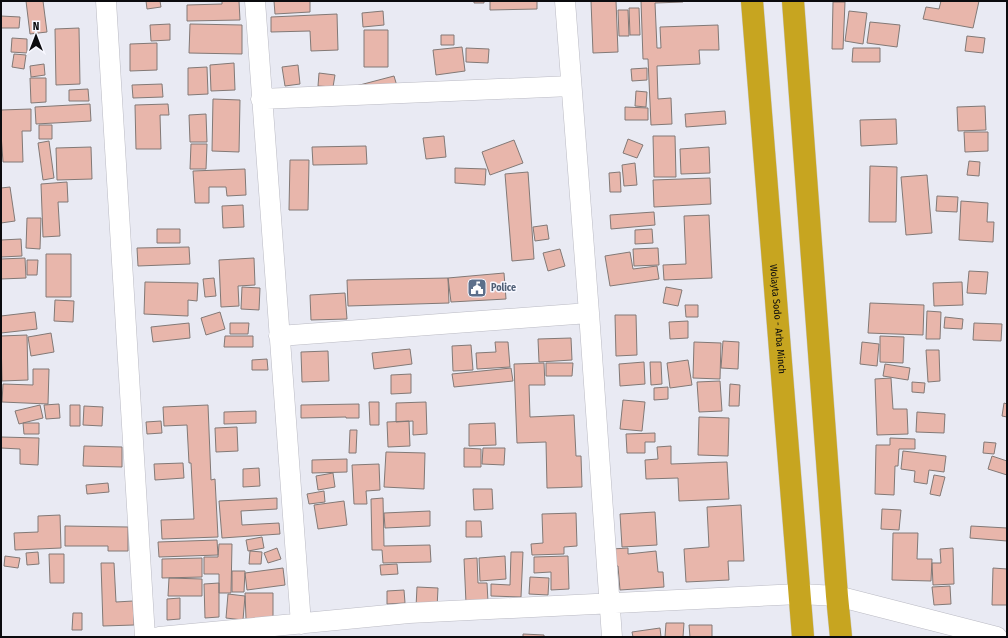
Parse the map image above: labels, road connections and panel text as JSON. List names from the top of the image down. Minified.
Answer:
{"streets":{"highway":["Wolayta Sodo - Arba Minch"]},"places":{"public building":["Police"]},"north":"top"}
